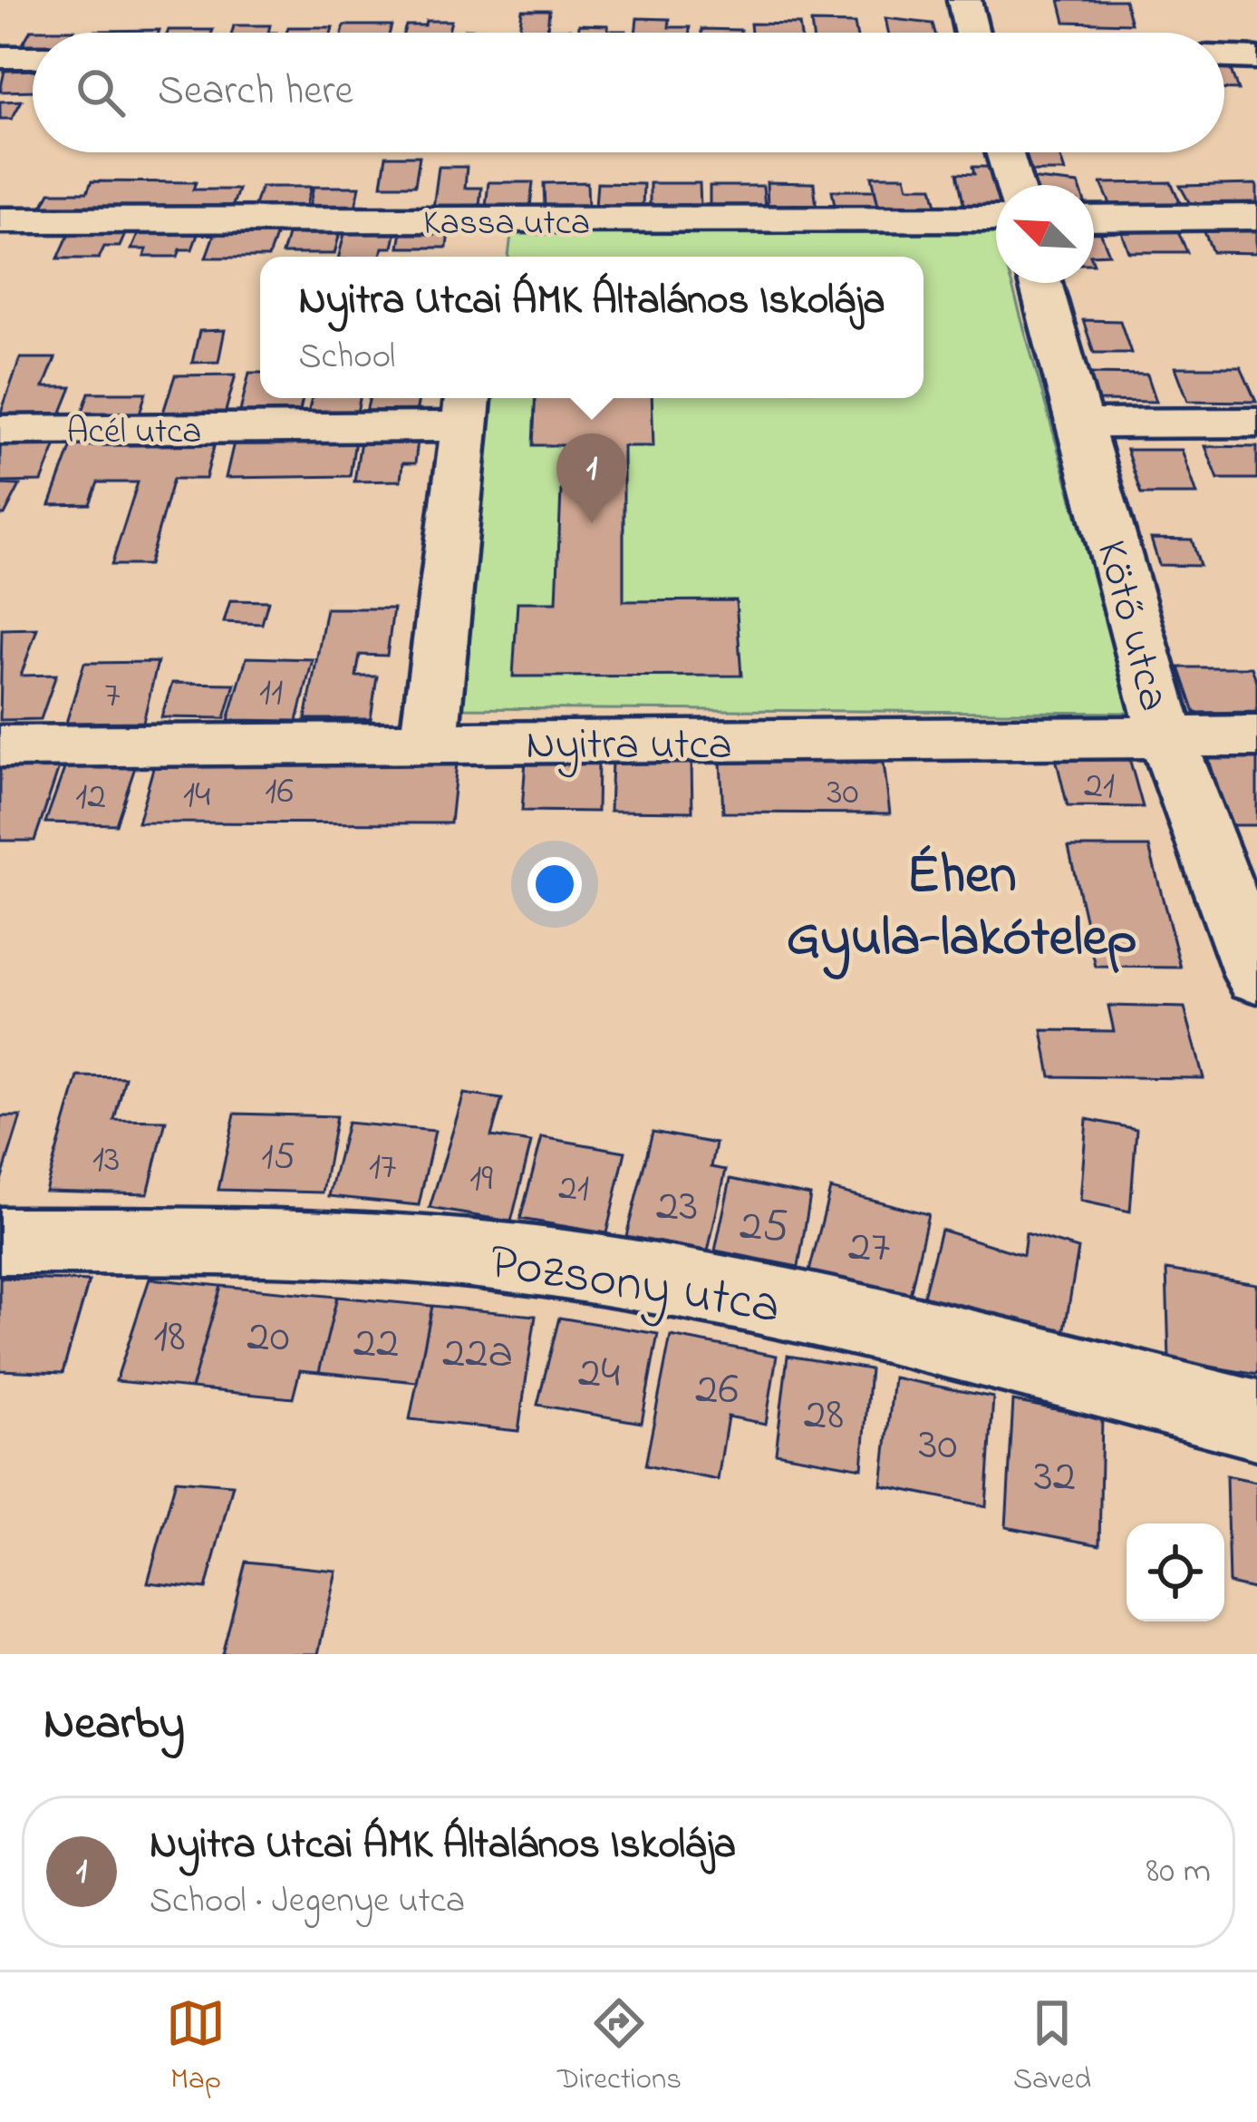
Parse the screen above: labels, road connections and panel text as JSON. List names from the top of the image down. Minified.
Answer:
{"streets":{"street":["Kassa utca","Acél utca","Kötő utca","Nyitra utca","Pozsony utca"]},"crossings":[["Kötő utca","Nyitra utca"]],"districts":["Éhen Gyula-lakótelep"],"house_numbers":["11","7","21","16","30","14","12","15","13","17","19","21","23","25","27","18","20","22","22a","24","26","28","30","32"],"north":"top left","page":{"search":"Search here","popup":["Nyitra Utcai ÁMK Általános Iskolája","School"],"pins":"1","heading":"Nearby","list":[{"mark":"1","name":"Nyitra Utcai ÁMK Általános Iskolája","note":"School · Jegenye utca","value":"80 m"}],"nav":["Map","Directions","Saved"]}}
